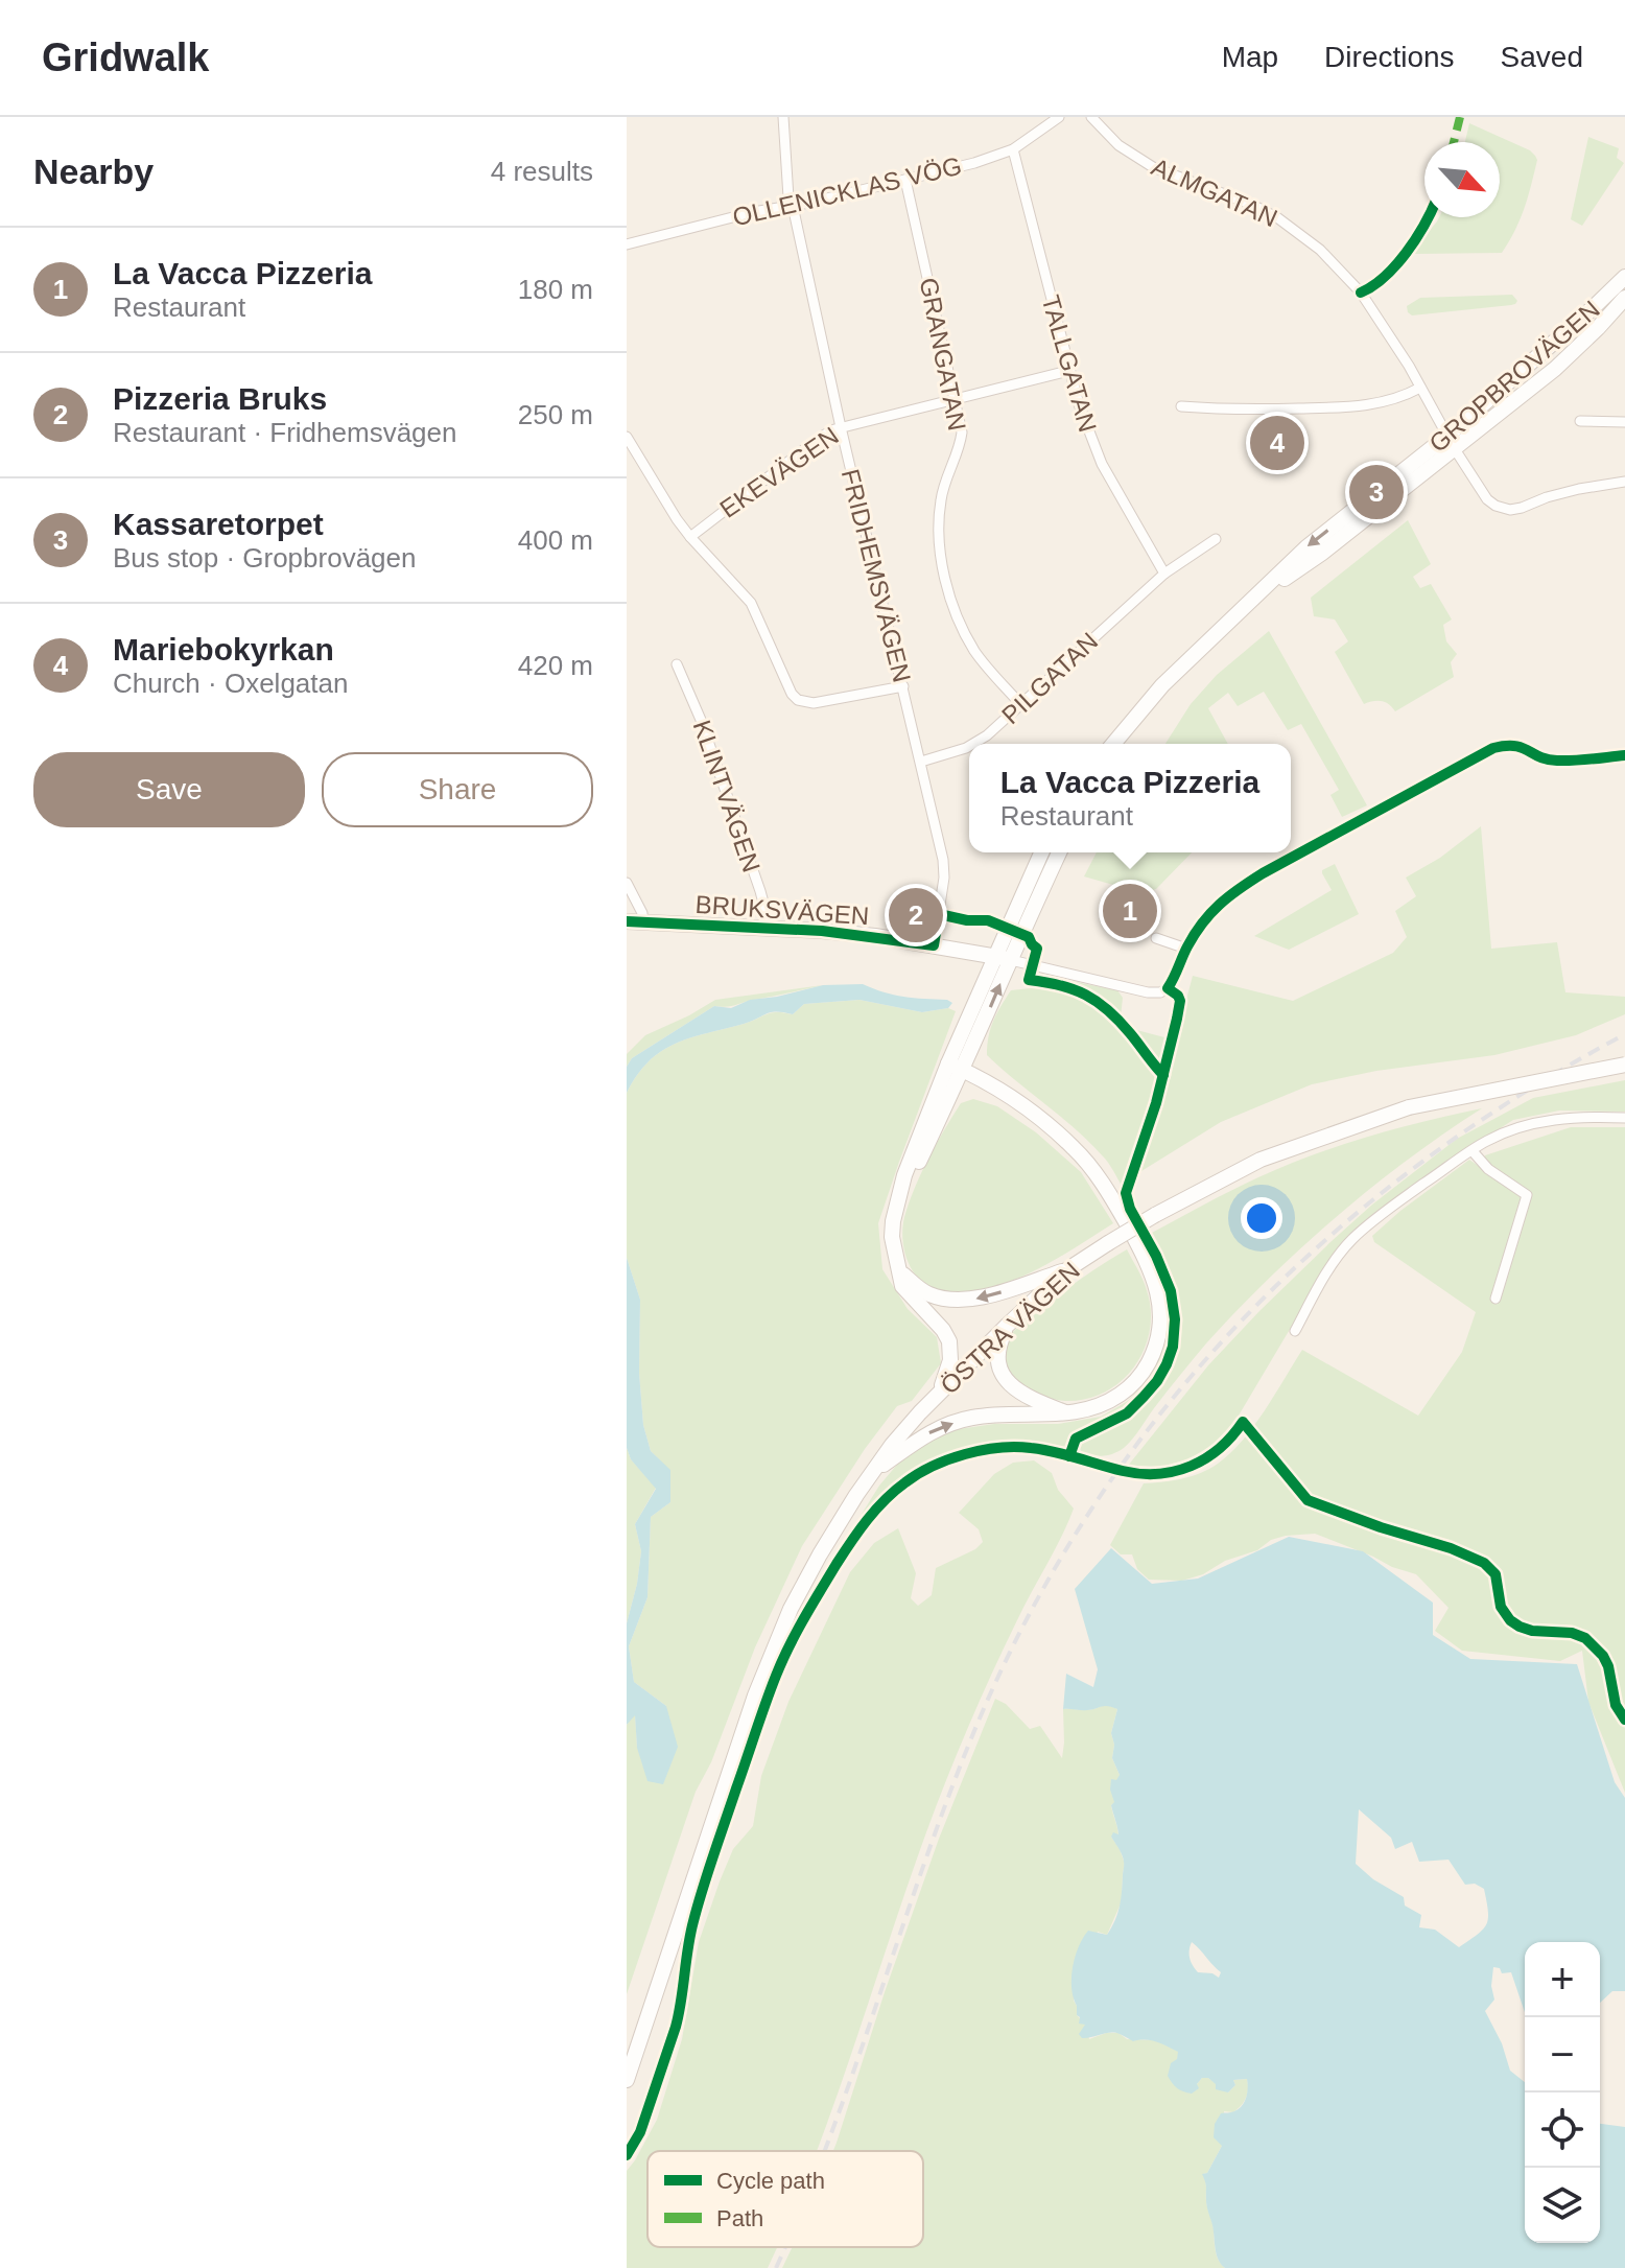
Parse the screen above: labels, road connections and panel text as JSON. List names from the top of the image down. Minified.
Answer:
{"streets":{"street":["OLLENICKLAS VÖG","ALMGATAN","GRANGATAN","TALLGATAN","GROPBROVÄGEN","EKEVÄGEN","FRIDHEMSVÄGEN","PILGATAN","KLINTVÄGEN","BRUKSVÄGEN","ÖSTRA VÄGEN"]},"crossings":[["OLLENICKLAS VÖG","GRANGATAN"],["OLLENICKLAS VÖG","TALLGATAN"],["OLLENICKLAS VÖG","FRIDHEMSVÄGEN"],["ALMGATAN","GROPBROVÄGEN"],["GRANGATAN","EKEVÄGEN"],["GRANGATAN","PILGATAN"],["TALLGATAN","EKEVÄGEN"],["TALLGATAN","PILGATAN"],["EKEVÄGEN","FRIDHEMSVÄGEN"],["FRIDHEMSVÄGEN","PILGATAN"],["FRIDHEMSVÄGEN","BRUKSVÄGEN"],["KLINTVÄGEN","BRUKSVÄGEN"]],"legend":["Cycle path","Path"],"north":"bottom right","page":{"header":"Gridwalk","nav":["Map","Directions","Saved"],"heading":["Nearby","4 results"],"list":[{"mark":"1","name":"La Vacca Pizzeria","note":"Restaurant","value":"180 m"},{"mark":"2","name":"Pizzeria Bruks","note":"Restaurant · Fridhemsvägen","value":"250 m"},{"mark":"3","name":"Kassaretorpet","note":"Bus stop · Gropbrovägen","value":"400 m"},{"mark":"4","name":"Mariebokyrkan","note":"Church · Oxelgatan","value":"420 m"}],"pins":["4","3","1","2"],"buttons":["Save","Share"],"popup":["La Vacca Pizzeria","Restaurant"],"map_buttons":["+","−"]}}
